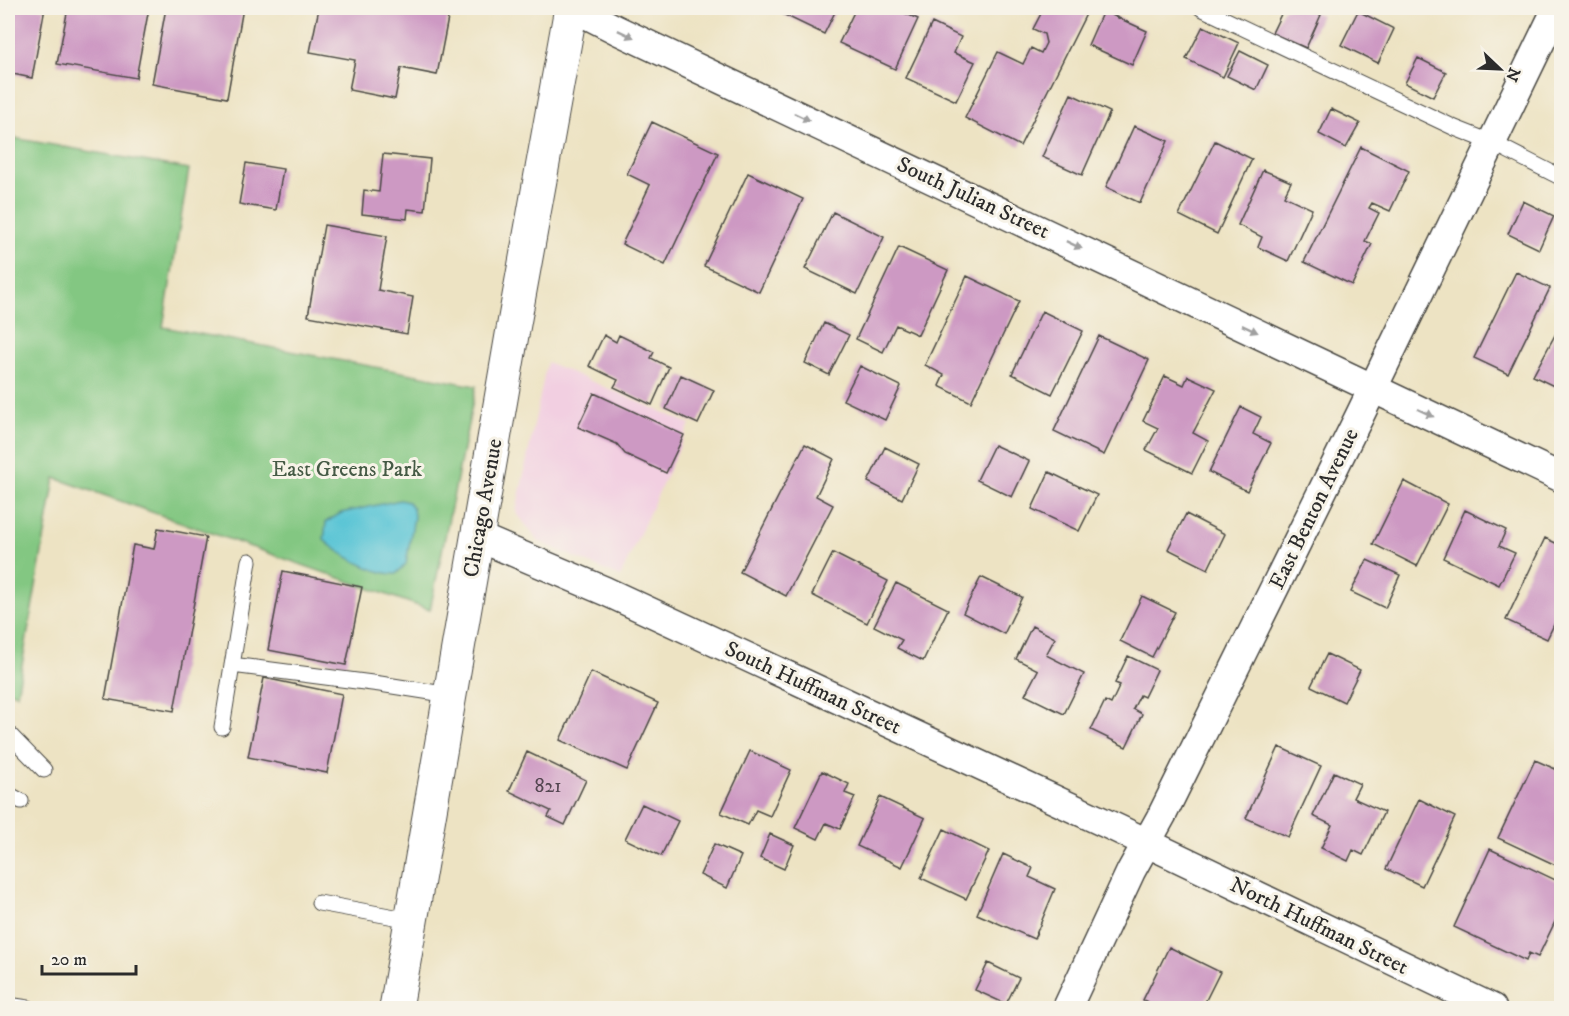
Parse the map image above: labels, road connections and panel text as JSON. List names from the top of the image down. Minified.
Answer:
{"streets":{"main road":["Chicago Avenue"],"street":["South Julian Street","East Benton Avenue","South Huffman Street","North Huffman Street"]},"crossings":[["South Julian Street","Chicago Avenue"],["South Julian Street","East Benton Avenue"],["Chicago Avenue","South Huffman Street"],["East Benton Avenue","South Huffman Street"],["East Benton Avenue","North Huffman Street"],["South Huffman Street","North Huffman Street"]],"one_way":["South Julian Street"],"parks":["East Greens Park"],"house_numbers":["821"],"scale_bar":"20 m","north":"bottom right"}
